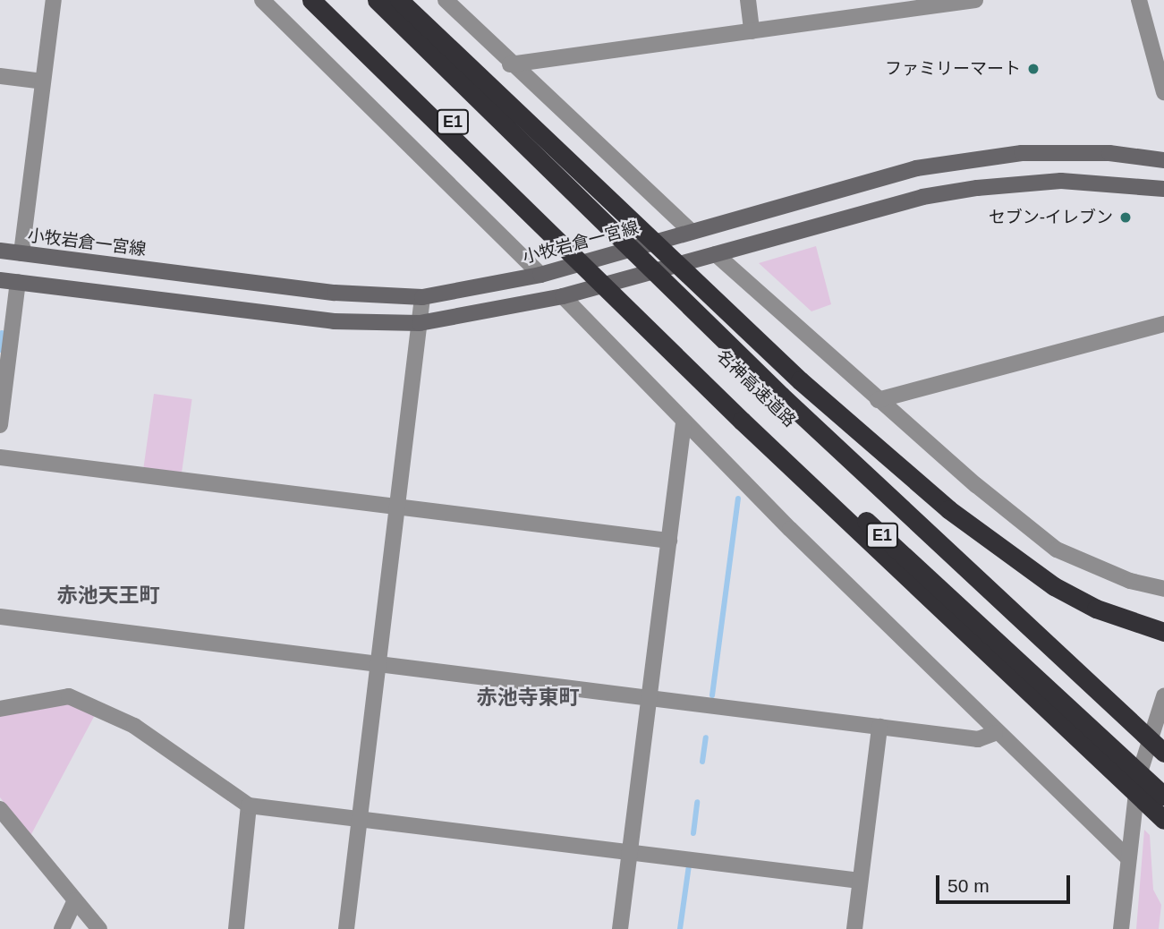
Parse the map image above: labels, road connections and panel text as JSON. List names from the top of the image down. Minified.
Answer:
{"streets":{"highway":["E1","名神高速道路"],"main road":["小牧岩倉一宮線"]},"districts":["赤池天王町","赤池寺東町"],"places":["ファミリーマート","セブン-イレブン"],"scale_bar":"50 m"}
